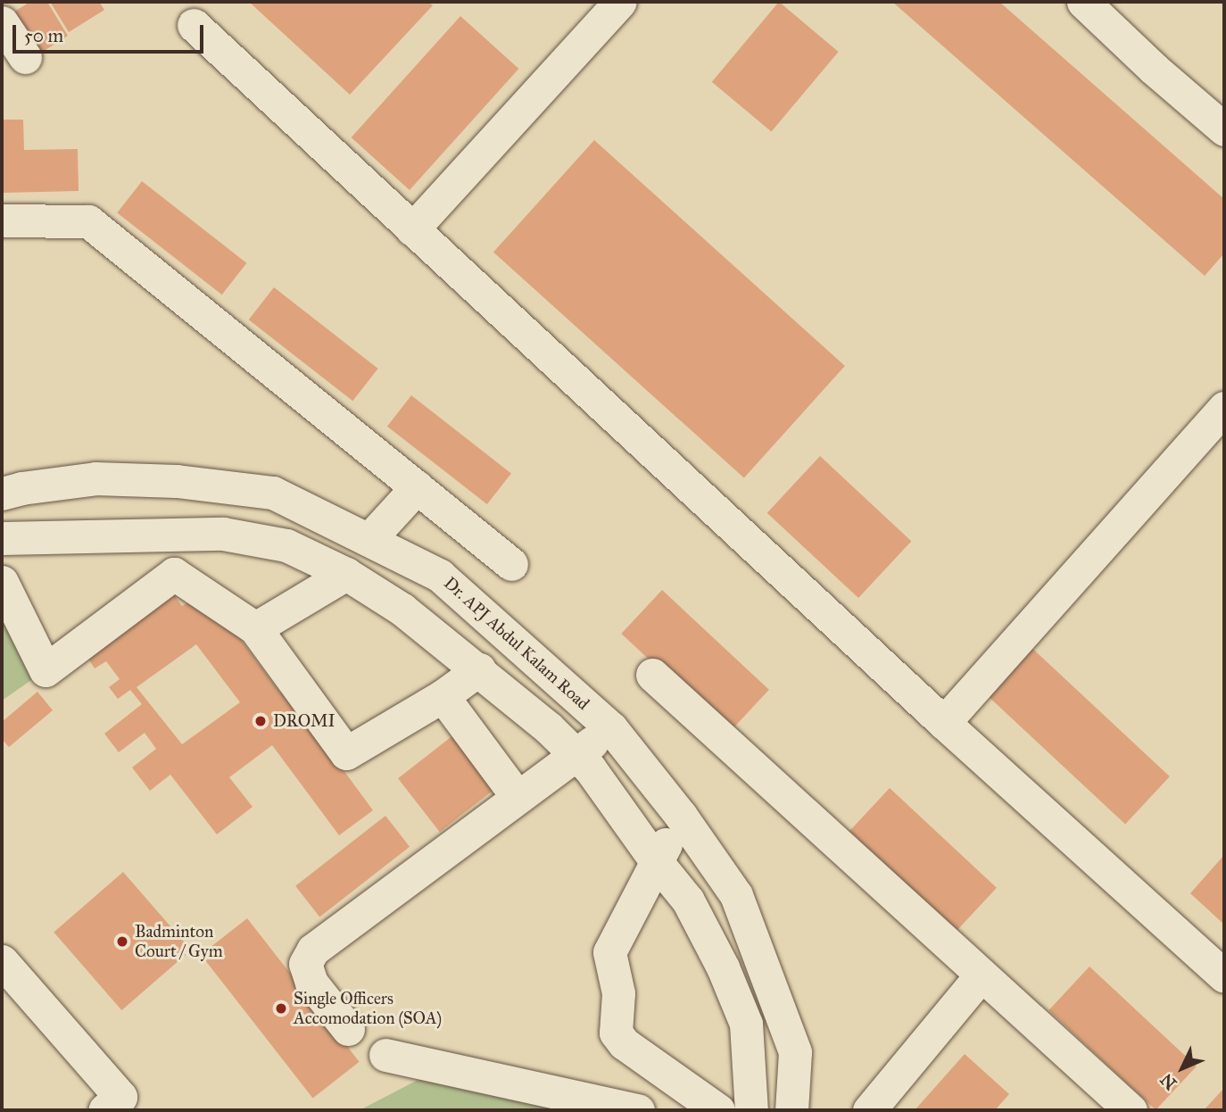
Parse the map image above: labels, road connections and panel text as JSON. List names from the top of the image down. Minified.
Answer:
{"streets":{"street":["Dr. APJ Abdul Kalam Road"]},"places":["DROMI","Badminton Court / Gym","Single Officers Accomodation (SOA)"],"scale_bar":"50 m","north":"bottom left"}
